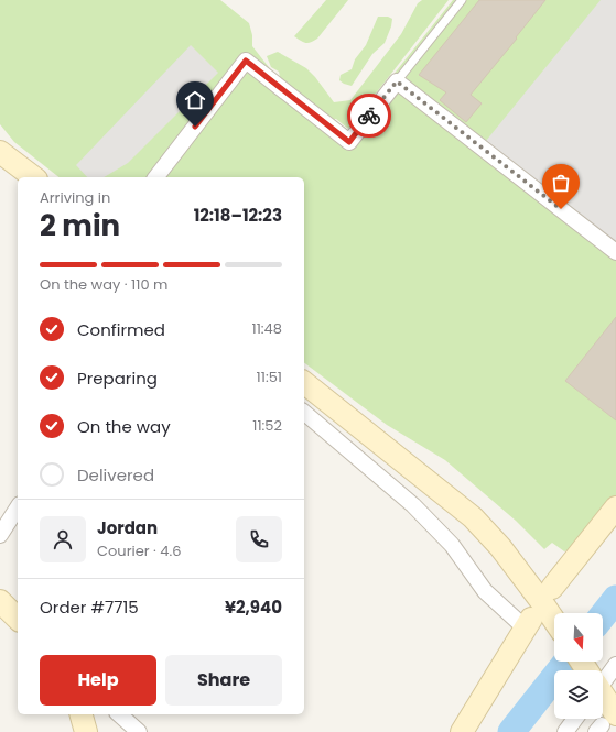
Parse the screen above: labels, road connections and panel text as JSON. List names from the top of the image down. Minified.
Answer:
{"north":"bottom","page":{"heading":["2 min","Arriving in","12:18–12:23"],"panel":["Jordan","Courier · 4.6","Order #7715","¥2,940"],"bar":"On the way · 110 m","list":[["Confirmed","11:48"],["Preparing","11:51"],["On the way","11:52"],"Delivered"],"buttons":["Help","Share"]}}
